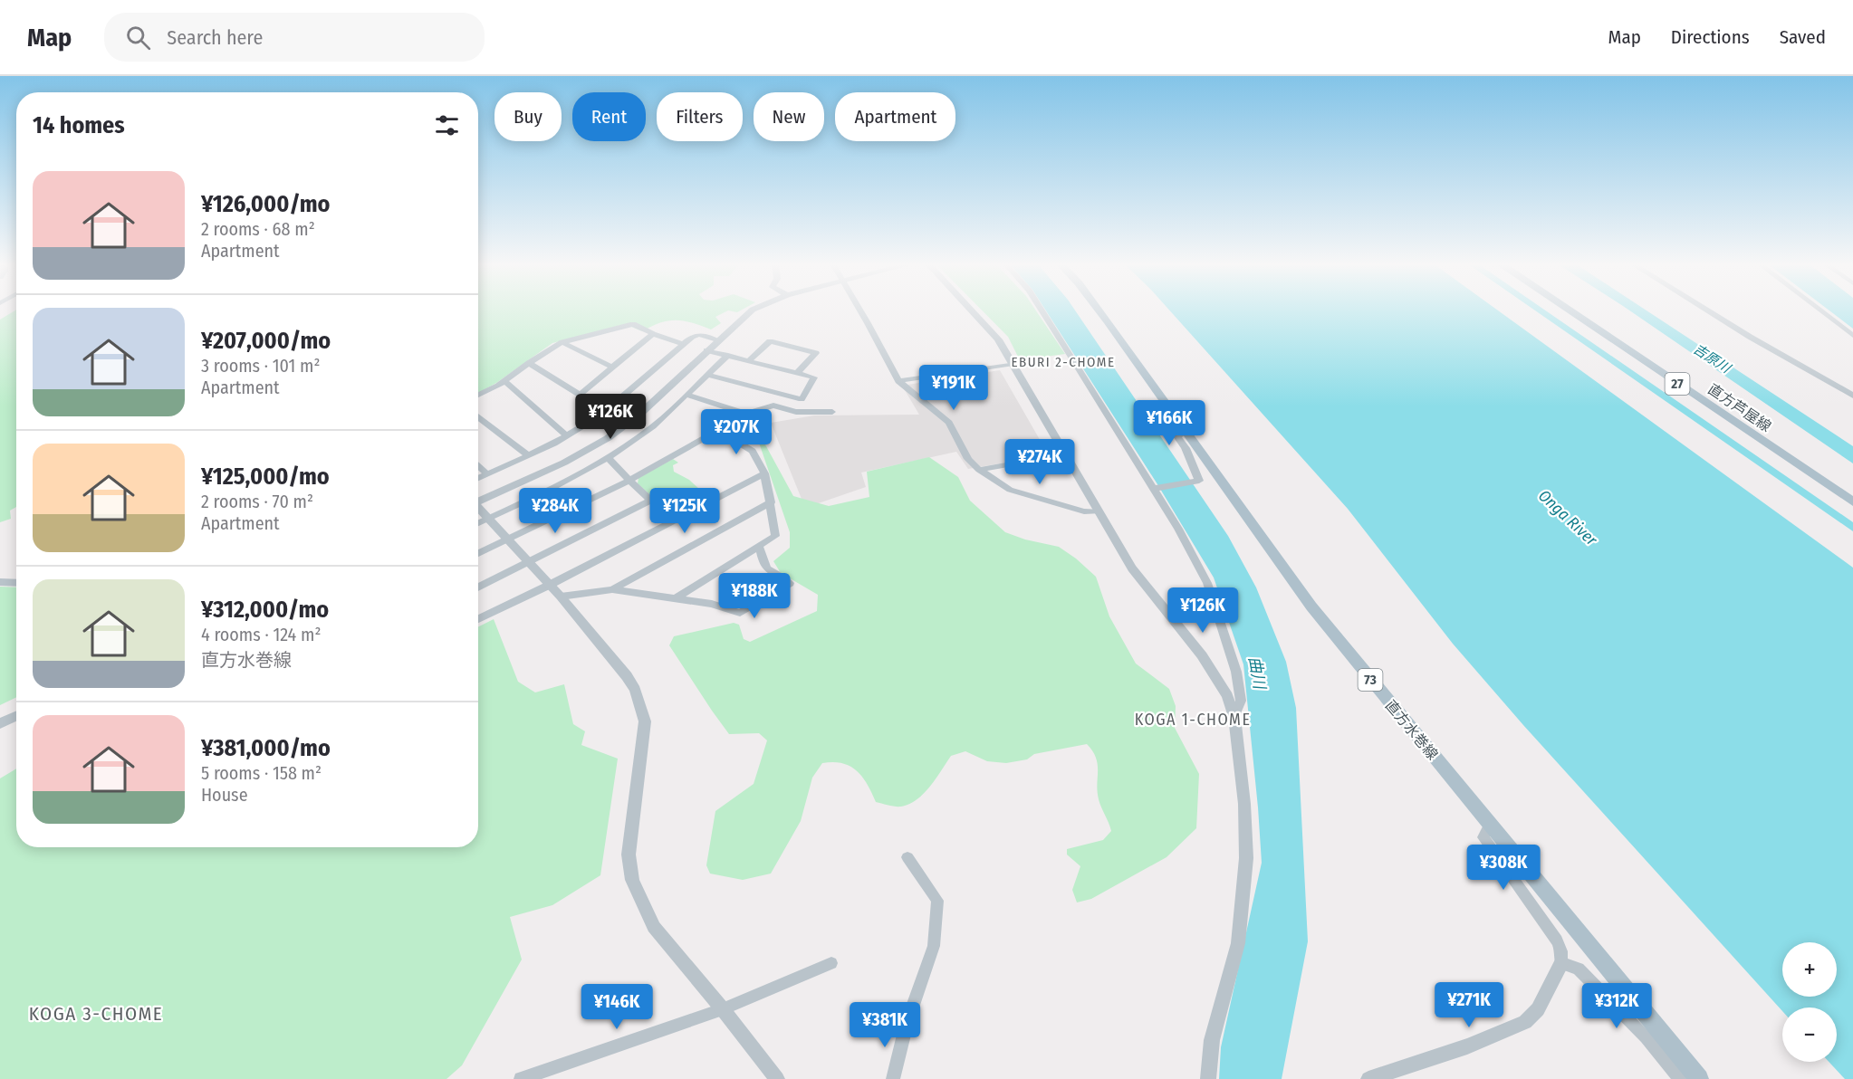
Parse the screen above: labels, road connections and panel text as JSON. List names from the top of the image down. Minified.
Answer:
{"streets":{"main road":["27","直方芦屋線","73","直方水巻線"]},"districts":["EBURI 2-CHOME","KOGA 1-CHOME","KOGA 3-CHOME"],"water":["吉原川","Onga River","曲川"],"page":{"header":"Map","search":"Search here","nav":["Map","Directions","Saved"],"chip":["Buy","Rent","Filters","New","Apartment"],"heading":"14 homes","list":[{"name":"¥126,000/mo","note":"2 rooms · 68 m² · Apartment"},{"name":"¥207,000/mo","note":"3 rooms · 101 m² · Apartment"},{"name":"¥125,000/mo","note":"2 rooms · 70 m² · Apartment"},{"name":"¥312,000/mo","note":"4 rooms · 124 m² · 直方水巻線"},{"name":"¥381,000/mo","note":"5 rooms · 158 m² · House"}],"price":["¥191K","¥126K","¥166K","¥207K","¥274K","¥284K","¥125K","¥188K","¥126K","¥308K","¥271K","¥312K","¥146K","¥381K"],"map_buttons":["+","−"]}}
